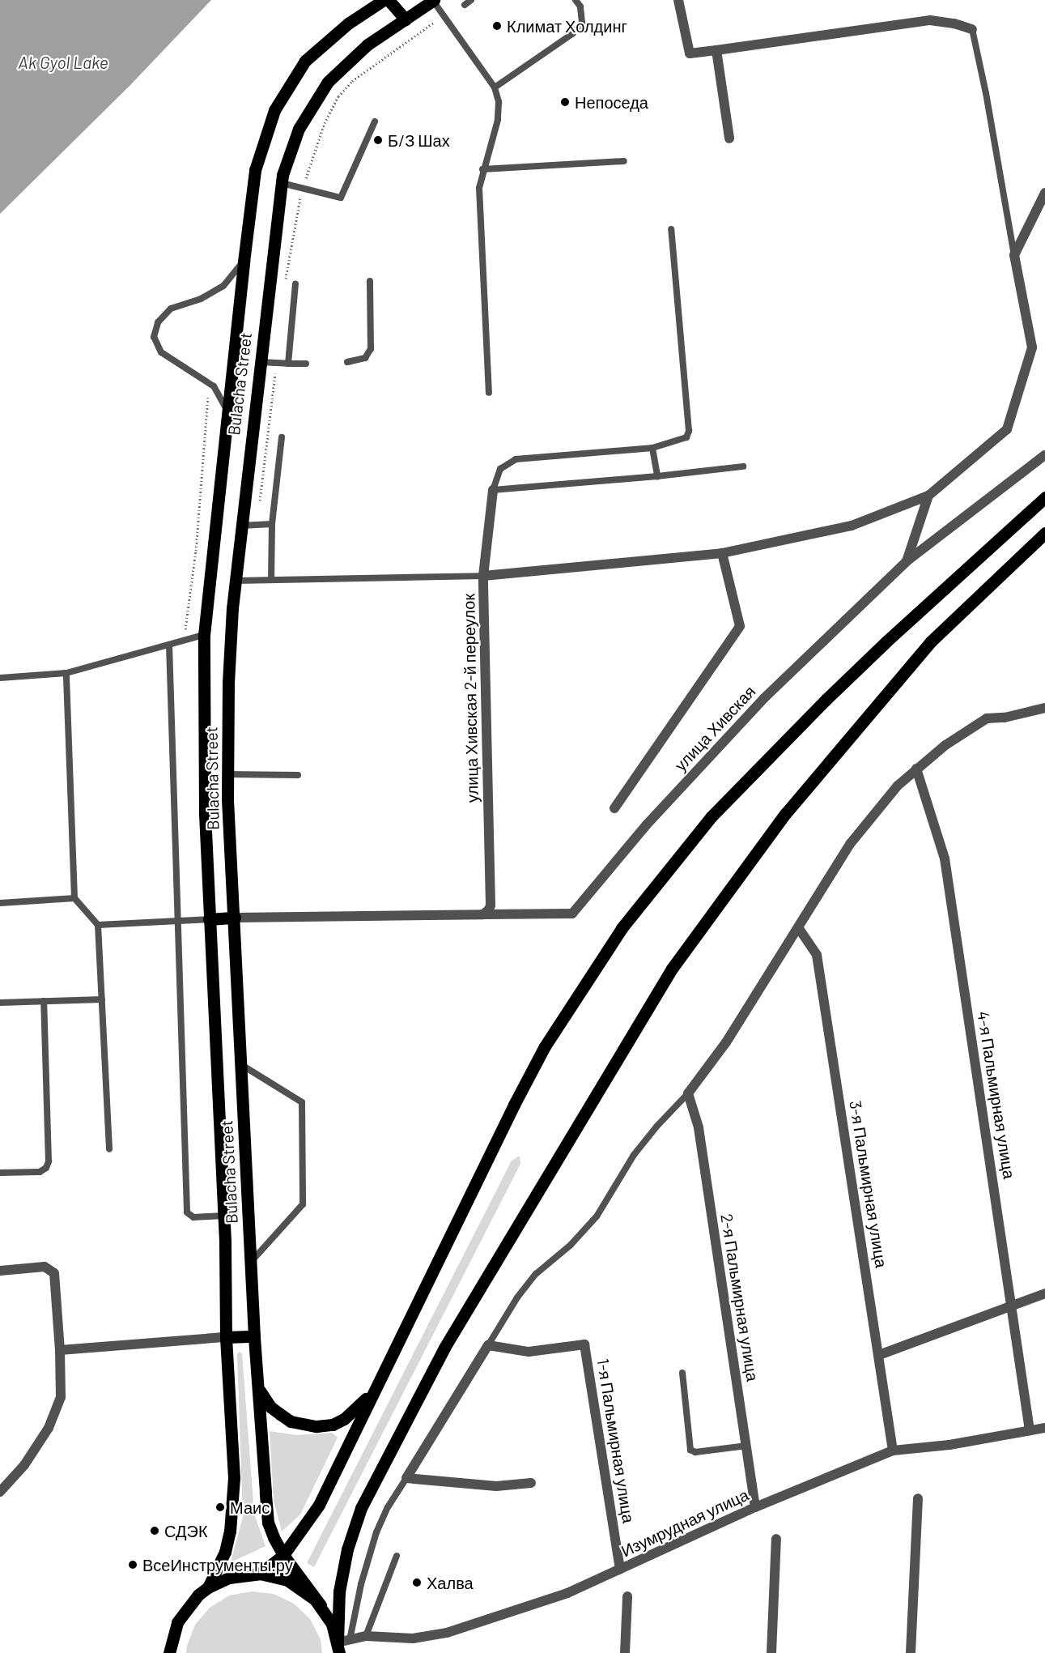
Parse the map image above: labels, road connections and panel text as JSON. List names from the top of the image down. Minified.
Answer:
{"streets":{"main road":["Bulacha Street"],"street":["улица Хивская 2-й переулок","улица Хивская","4-я Пальмирная улица","3-я Пальмирная улица","2-я Пальмирная улица","1-я Пальмирная улица","Изумрудная улица"]},"crossings":[["Bulacha Street","улица Хивская"],["улица Хивская 2-й переулок","улица Хивская"],["4-я Пальмирная улица","Изумрудная улица"],["3-я Пальмирная улица","Изумрудная улица"],["2-я Пальмирная улица","Изумрудная улица"],["1-я Пальмирная улица","Изумрудная улица"]],"water":["Ak Gyol Lake"],"places":["Климат Холдинг","Непоседа","Б/З Шах","Маис","СДЭК","ВсеИнструменты.ру","Халва"]}
